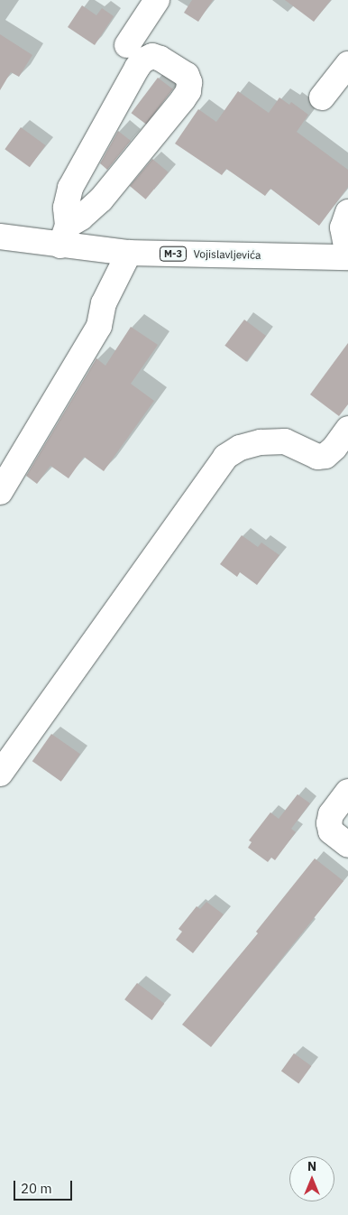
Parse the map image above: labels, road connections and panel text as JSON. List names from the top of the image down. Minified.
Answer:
{"streets":{"street":["M-3","Vojislavljevića"]},"scale_bar":"20 m","north":"top"}
